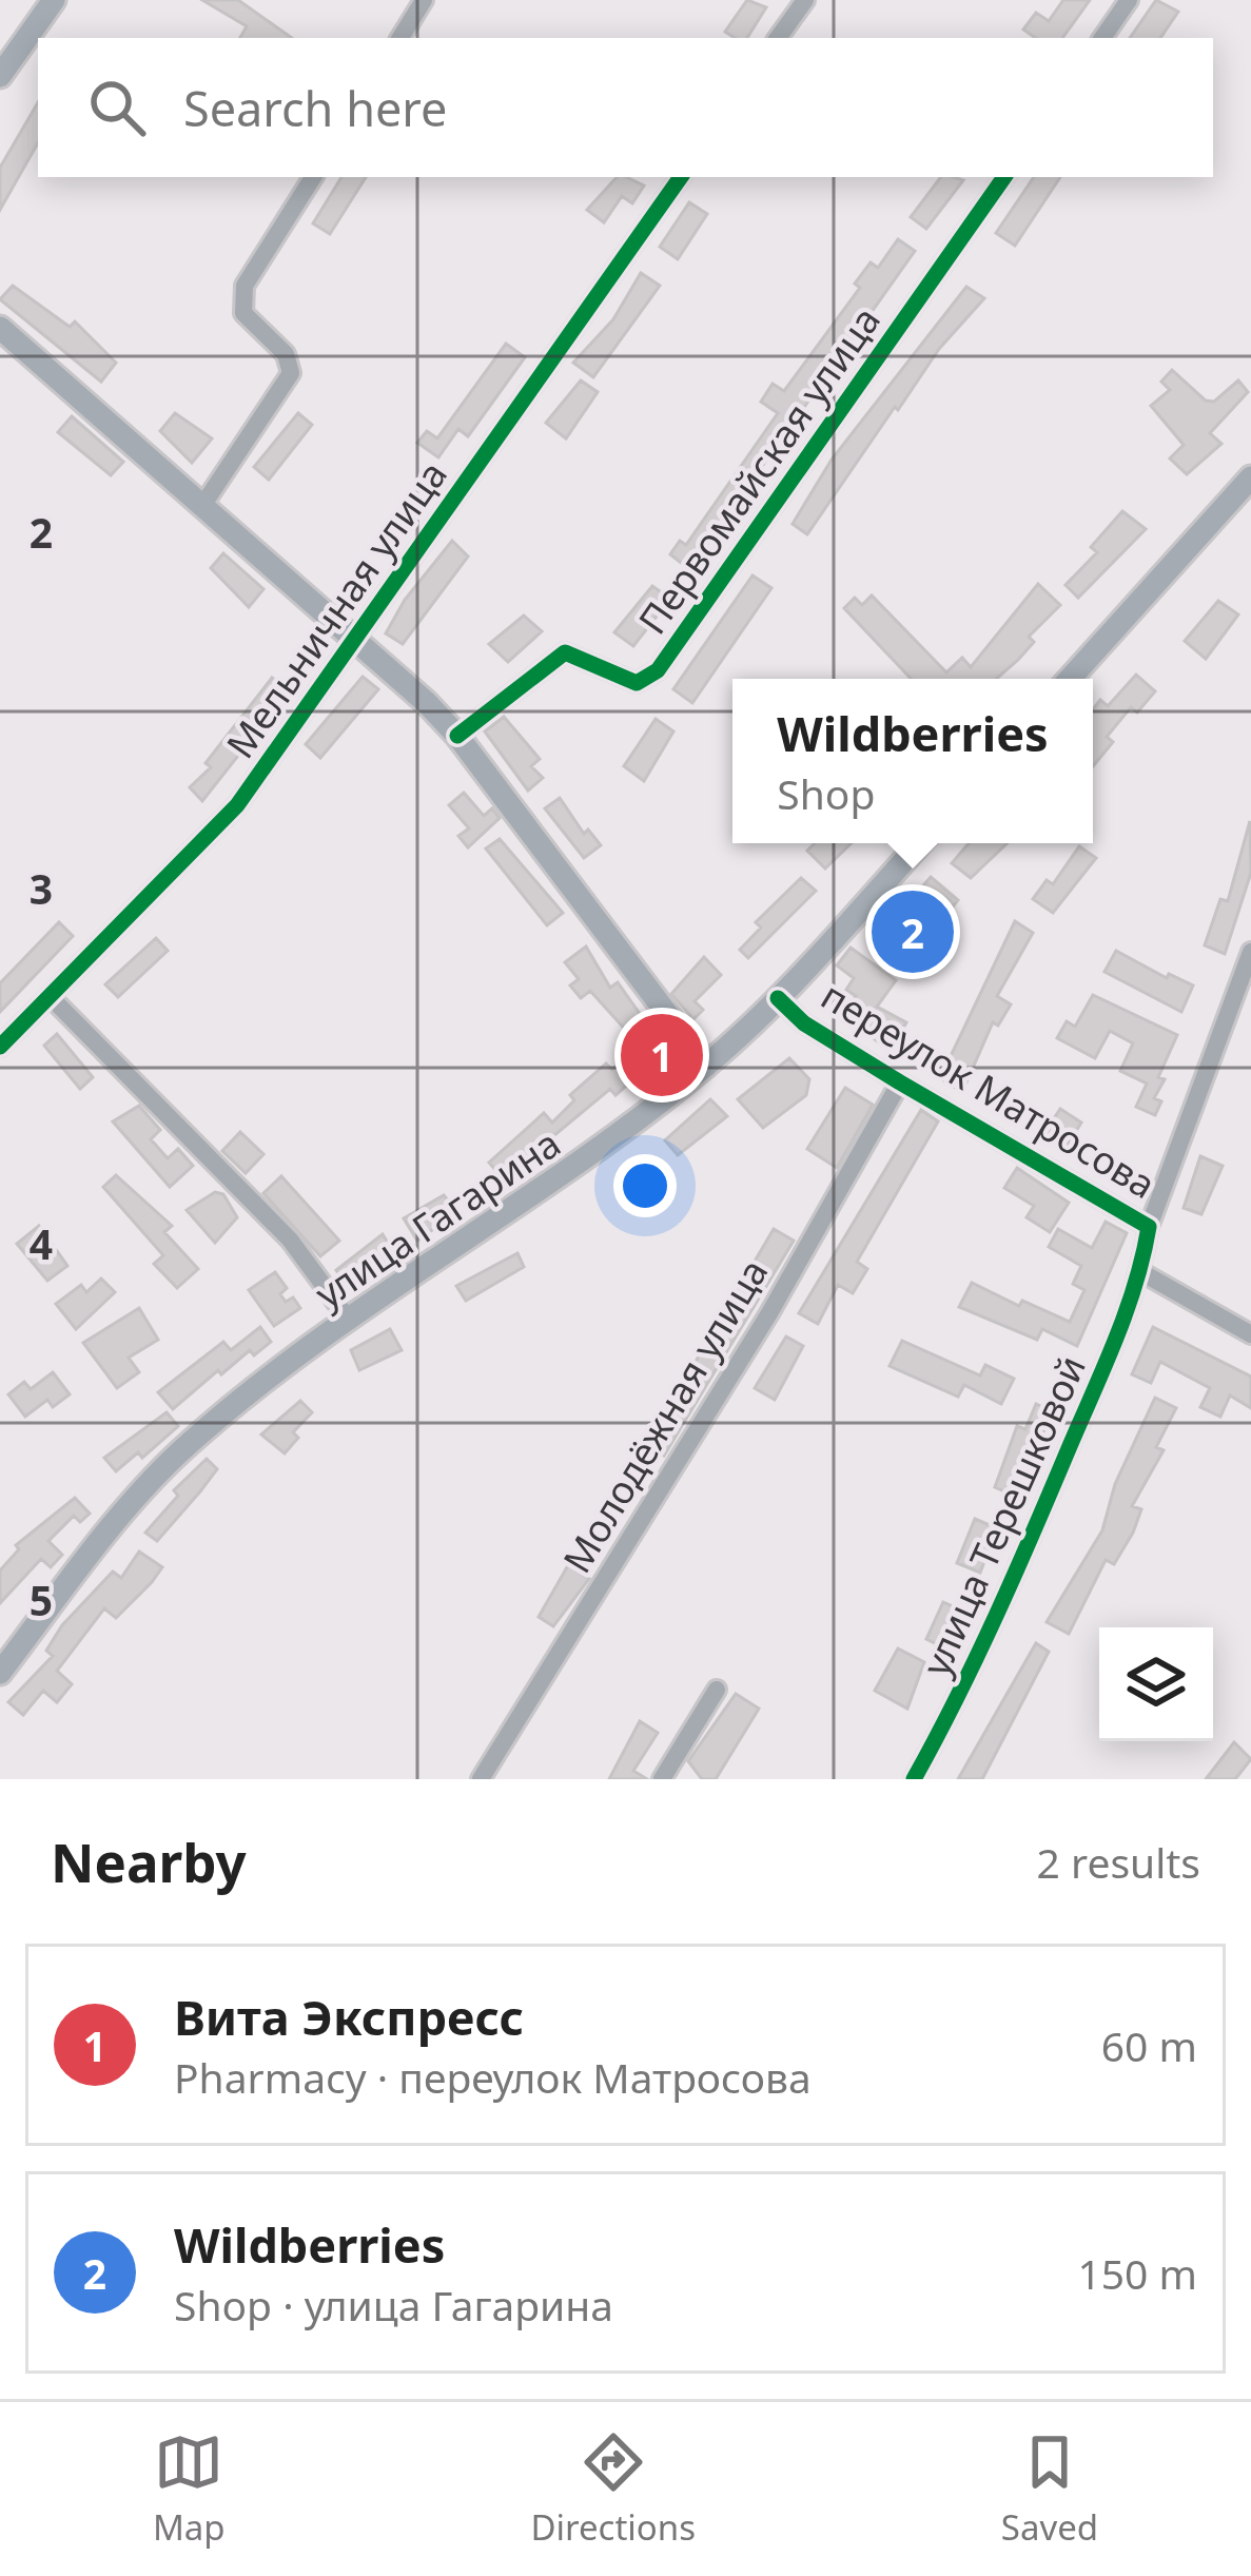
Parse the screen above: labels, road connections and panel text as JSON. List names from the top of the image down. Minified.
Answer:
{"streets":{"main road":["улица Гагарина"],"street":["Первомайская улица","Мельничная улица","переулок Матросова","Молодёжная улица","улица Терешковой"]},"crossings":[["переулок Матросова","улица Гагарина"],["переулок Матросова","Молодёжная улица"],["переулок Матросова","улица Терешковой"]],"page":{"search":"Search here","popup":["Wildberries","Shop"],"pins":["2","1"],"heading":["Nearby","2 results"],"list":[{"mark":"1","name":"Вита Экспресс","note":"Pharmacy · переулок Матросова","value":"60 m"},{"mark":"2","name":"Wildberries","note":"Shop · улица Гагарина","value":"150 m"}],"nav":["Map","Directions","Saved"]},"grid":{"rows":["2","3","4","5"]}}
